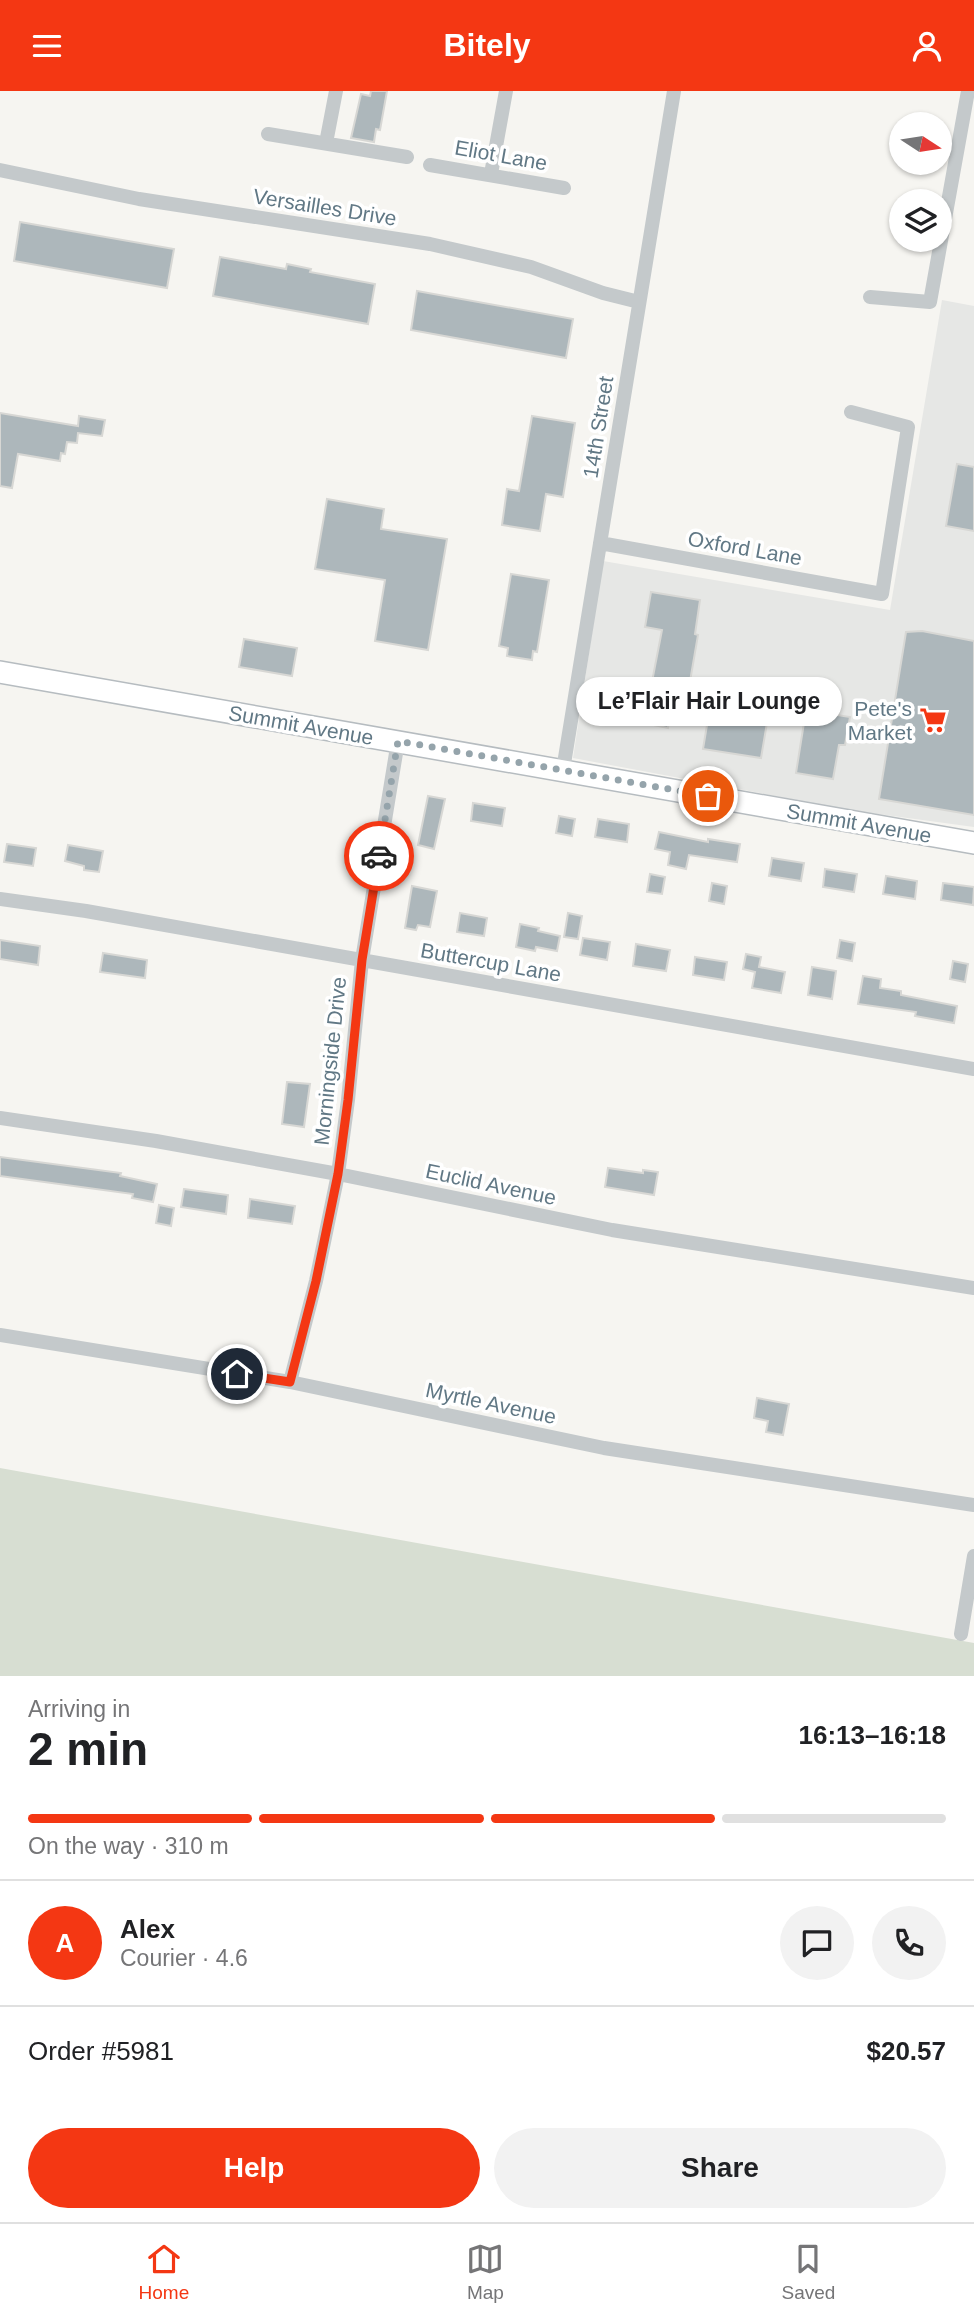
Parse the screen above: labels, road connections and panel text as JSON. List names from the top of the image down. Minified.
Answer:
{"streets":{"main road":["Summit Avenue"],"street":["Eliot Lane","Versailles Drive","14th Street","Oxford Lane","Buttercup Lane","Morningside Drive","Euclid Avenue","Myrtle Avenue"]},"crossings":[["Versailles Drive","14th Street"],["14th Street","Oxford Lane"],["14th Street","Summit Avenue"],["Summit Avenue","Morningside Drive"],["Buttercup Lane","Morningside Drive"],["Morningside Drive","Euclid Avenue"],["Morningside Drive","Myrtle Avenue"]],"places":{"supermarket":["Pete's Market"],"other":["Le’Flair Hair Lounge"]},"north":"right","page":{"header":"Bitely","bubble":"Le’Flair Hair Lounge","heading":["2 min","Arriving in","16:13–16:18"],"panel":["Alex","Courier · 4.6","Order #5981","$20.57"],"bar":"On the way · 310 m","round":"A","buttons":["Help","Share"],"tabs":["Home","Map","Saved"]}}
